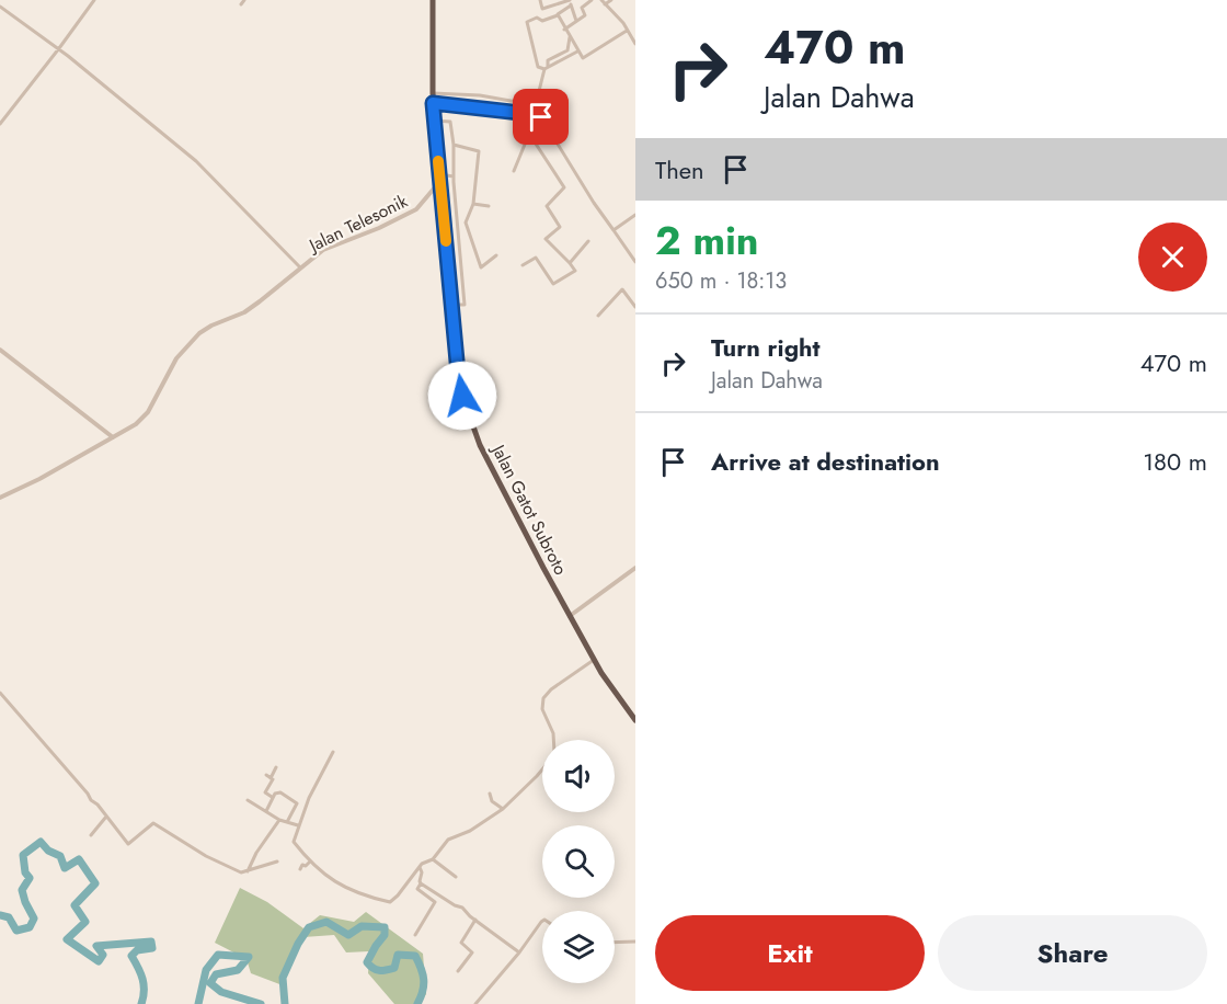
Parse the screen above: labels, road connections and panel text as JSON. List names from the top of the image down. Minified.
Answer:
{"streets":{"highway":["Jalan Gatot Subroto"],"street":["Jalan Telesonik"]},"crossings":[["Jalan Telesonik","Jalan Gatot Subroto"]],"page":{"turn":["470 m","Jalan Dahwa"],"then":"Then","heading":["2 min","650 m · 18:13"],"list":[{"name":"Turn right","note":"Jalan Dahwa","value":"470 m"},{"name":"Arrive at destination","value":"180 m"}],"buttons":["Exit","Share"]}}
